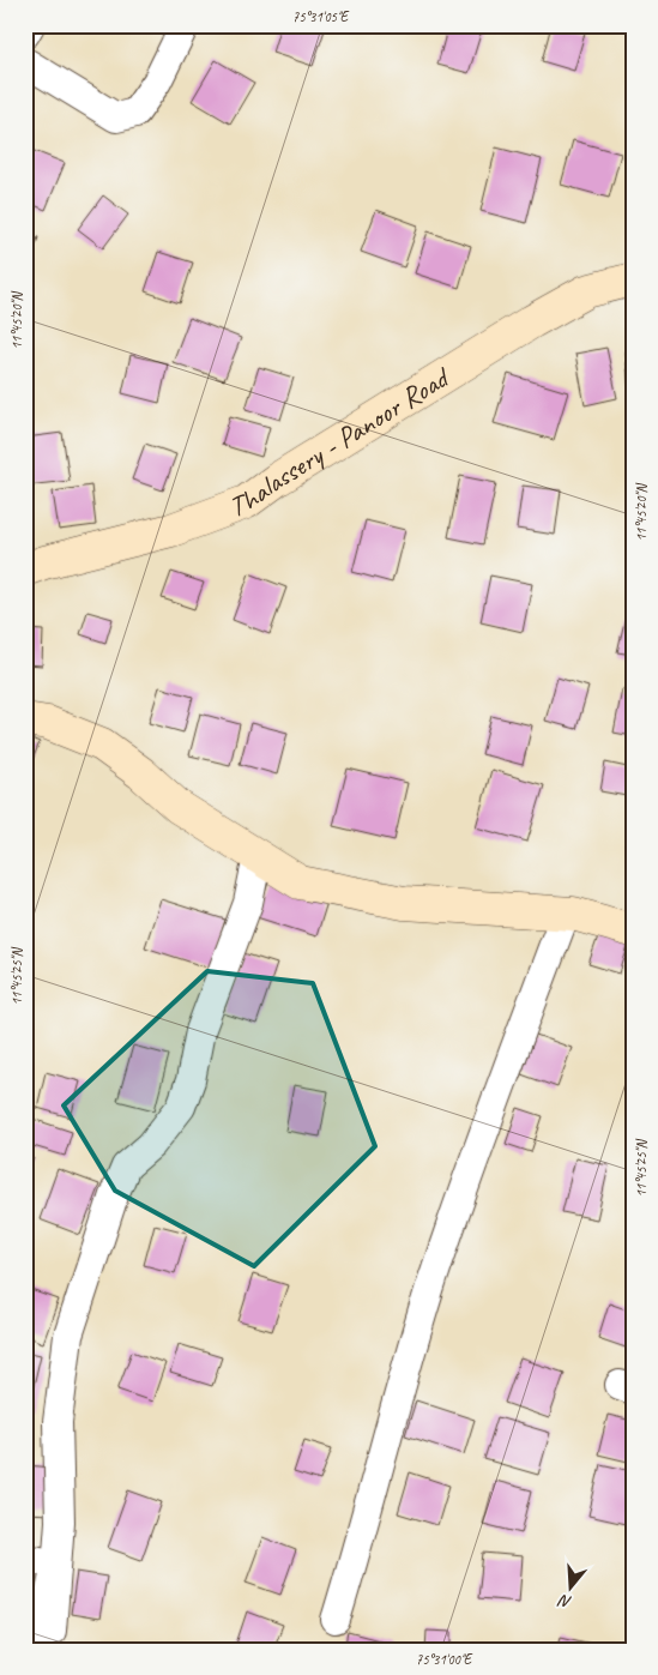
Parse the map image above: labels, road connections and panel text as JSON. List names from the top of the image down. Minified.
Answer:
{"streets":{"main road":["Thalassery - Panoor Road"]},"north":"bottom","coordinates":["75°31'05\"E","11°45'20\"N","11°45'25\"N","75°31'00\"E"]}
